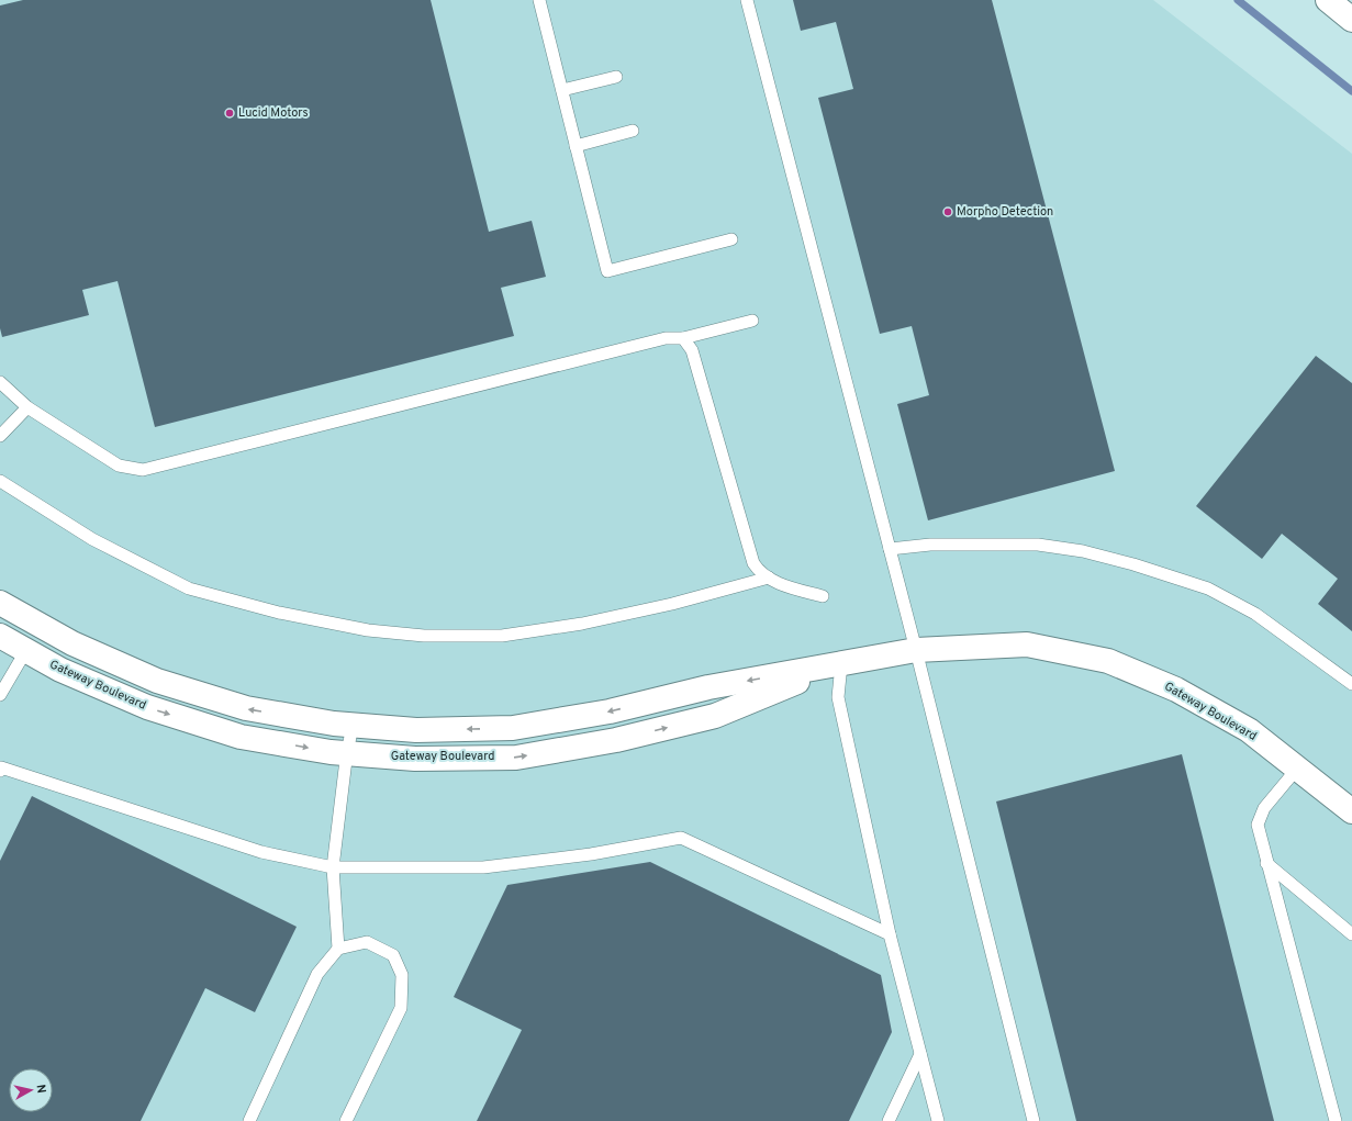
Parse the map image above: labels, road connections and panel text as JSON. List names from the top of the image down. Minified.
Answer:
{"streets":{"main road":["Gateway Boulevard"]},"places":["Lucid Motors","Morpho Detection"],"north":"right"}
